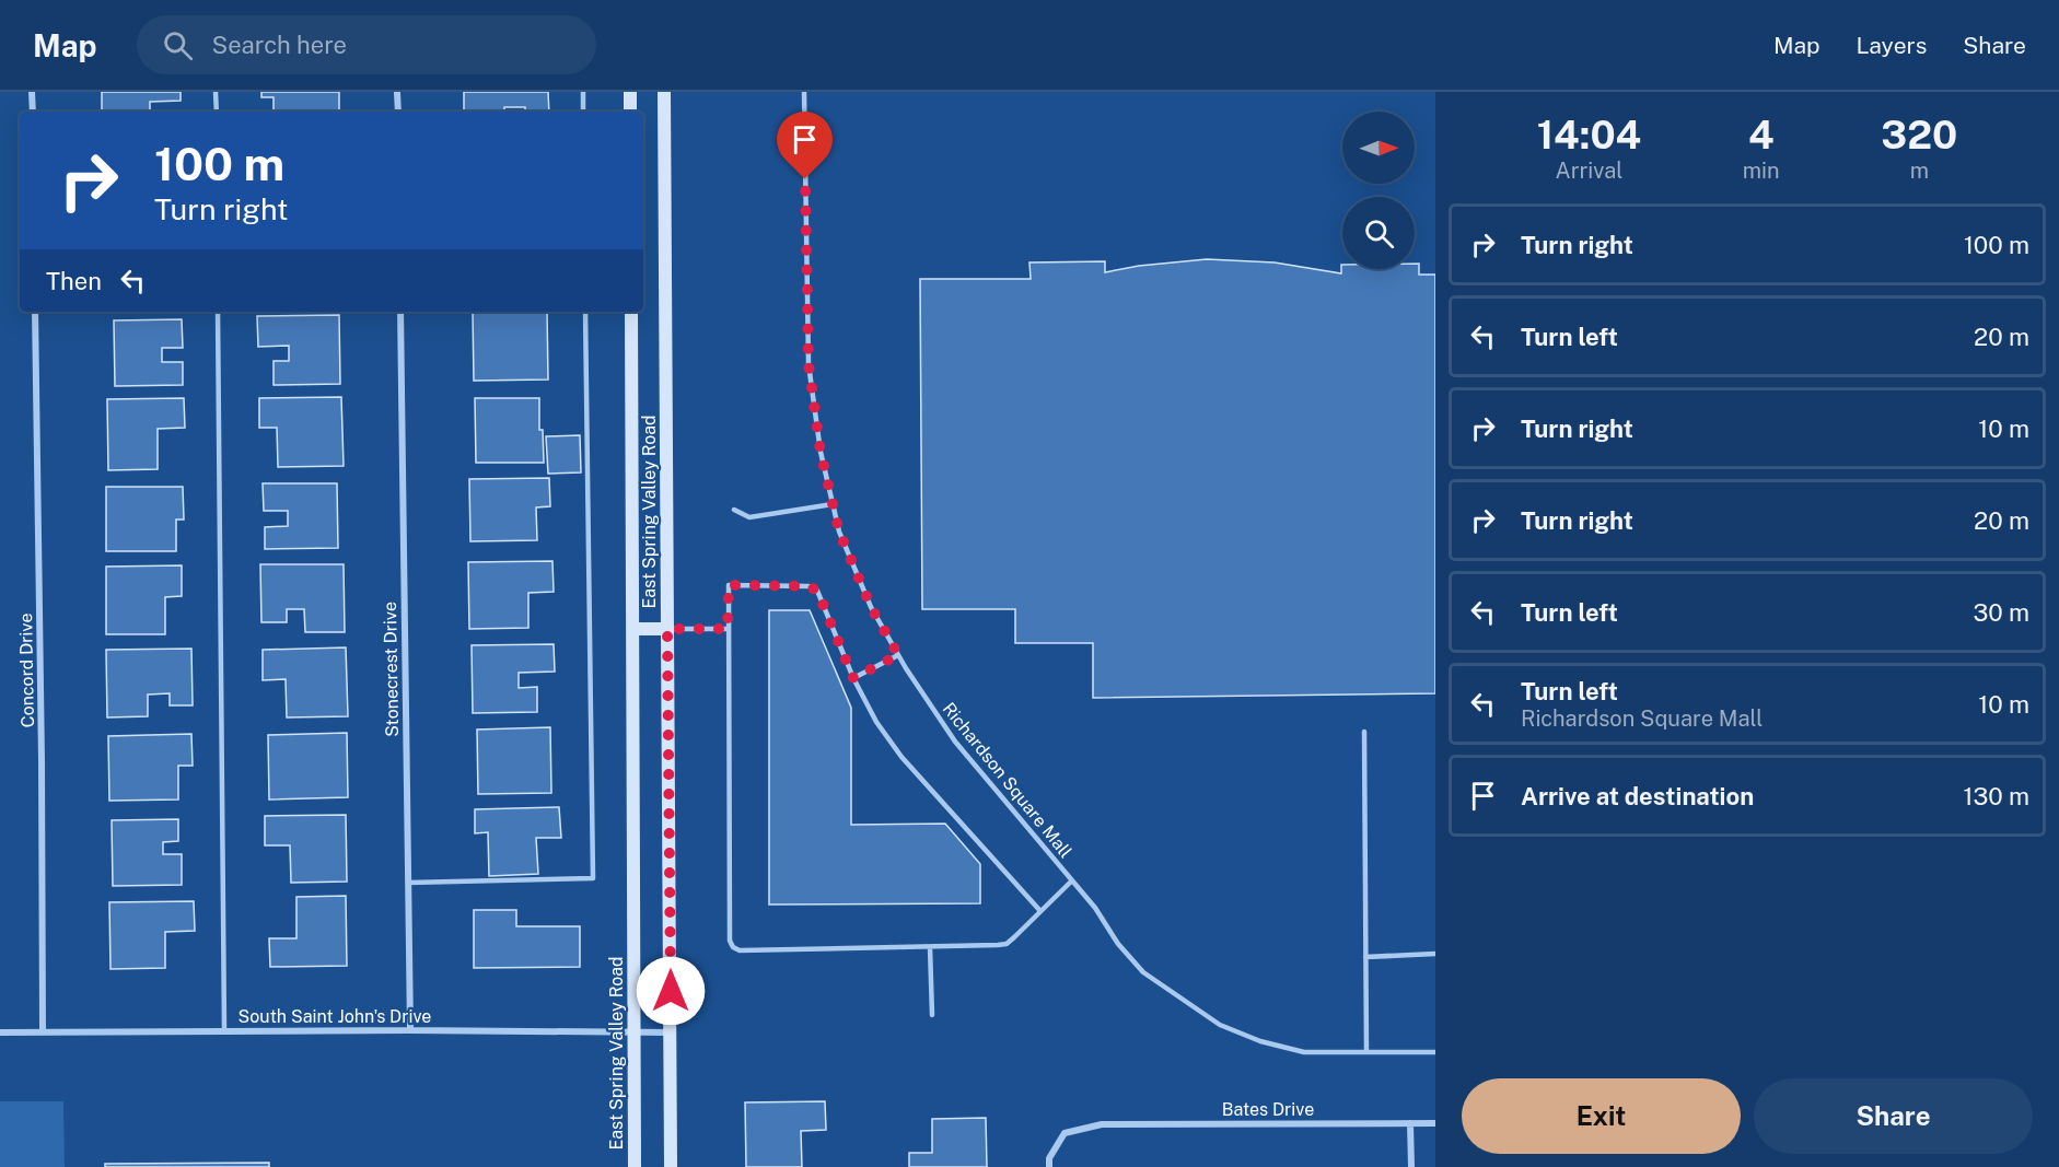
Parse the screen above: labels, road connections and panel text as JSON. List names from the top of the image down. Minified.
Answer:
{"streets":{"street":["East Spring Valley Road","Stonecrest Drive","Concord Drive","South Saint John's Drive","Bates Drive"],"lane":["Richardson Square Mall"]},"crossings":[["East Spring Valley Road","South Saint John's Drive"],["Stonecrest Drive","South Saint John's Drive"],["Concord Drive","South Saint John's Drive"]],"north":"right","page":{"header":"Map","search":"Search here","nav":["Map","Layers","Share"],"eta":["14:04","Arrival","4","min","320","m"],"turn":["100 m","Turn right"],"list":[{"name":"Turn right","value":"100 m"},{"name":"Turn left","value":"20 m"},{"name":"Turn right","value":"10 m"},{"name":"Turn right","value":"20 m"},{"name":"Turn left","value":"30 m"},{"name":"Turn left","note":"Richardson Square Mall","value":"10 m"},{"name":"Arrive at destination","value":"130 m"}],"then":"Then","buttons":["Exit","Share"]}}
